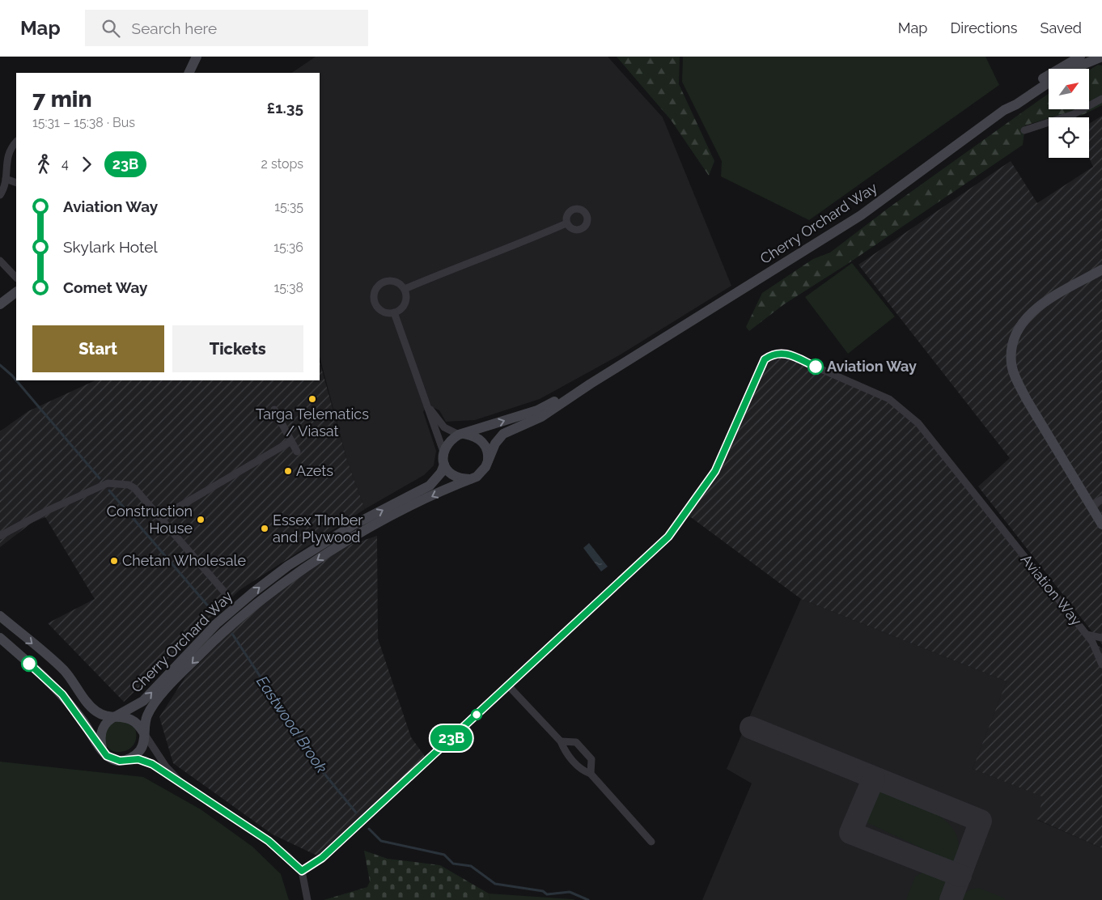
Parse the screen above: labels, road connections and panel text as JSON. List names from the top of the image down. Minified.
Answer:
{"streets":{"main road":["Cherry Orchard Way"],"street":["Aviation Way"]},"water":["Eastwood Brook"],"places":["Aviation Way","Targa Telematics / Viasat","Azets","Construction House","Essex TImber and Plywood","Chetan Wholesale"],"lines":["bus line 23B"],"north":"top right","page":{"header":"Map","search":"Search here","nav":["Map","Directions","Saved"],"on_map":"23B","heading":["7 min","15:31 – 15:38 · Bus","£1.35"],"legs":["4","23B","2 stops"],"list":[{"name":"Aviation Way","value":"15:35"},{"name":"Skylark Hotel","value":"15:36"},{"name":"Comet Way","value":"15:38"}],"buttons":["Start","Tickets"]}}
